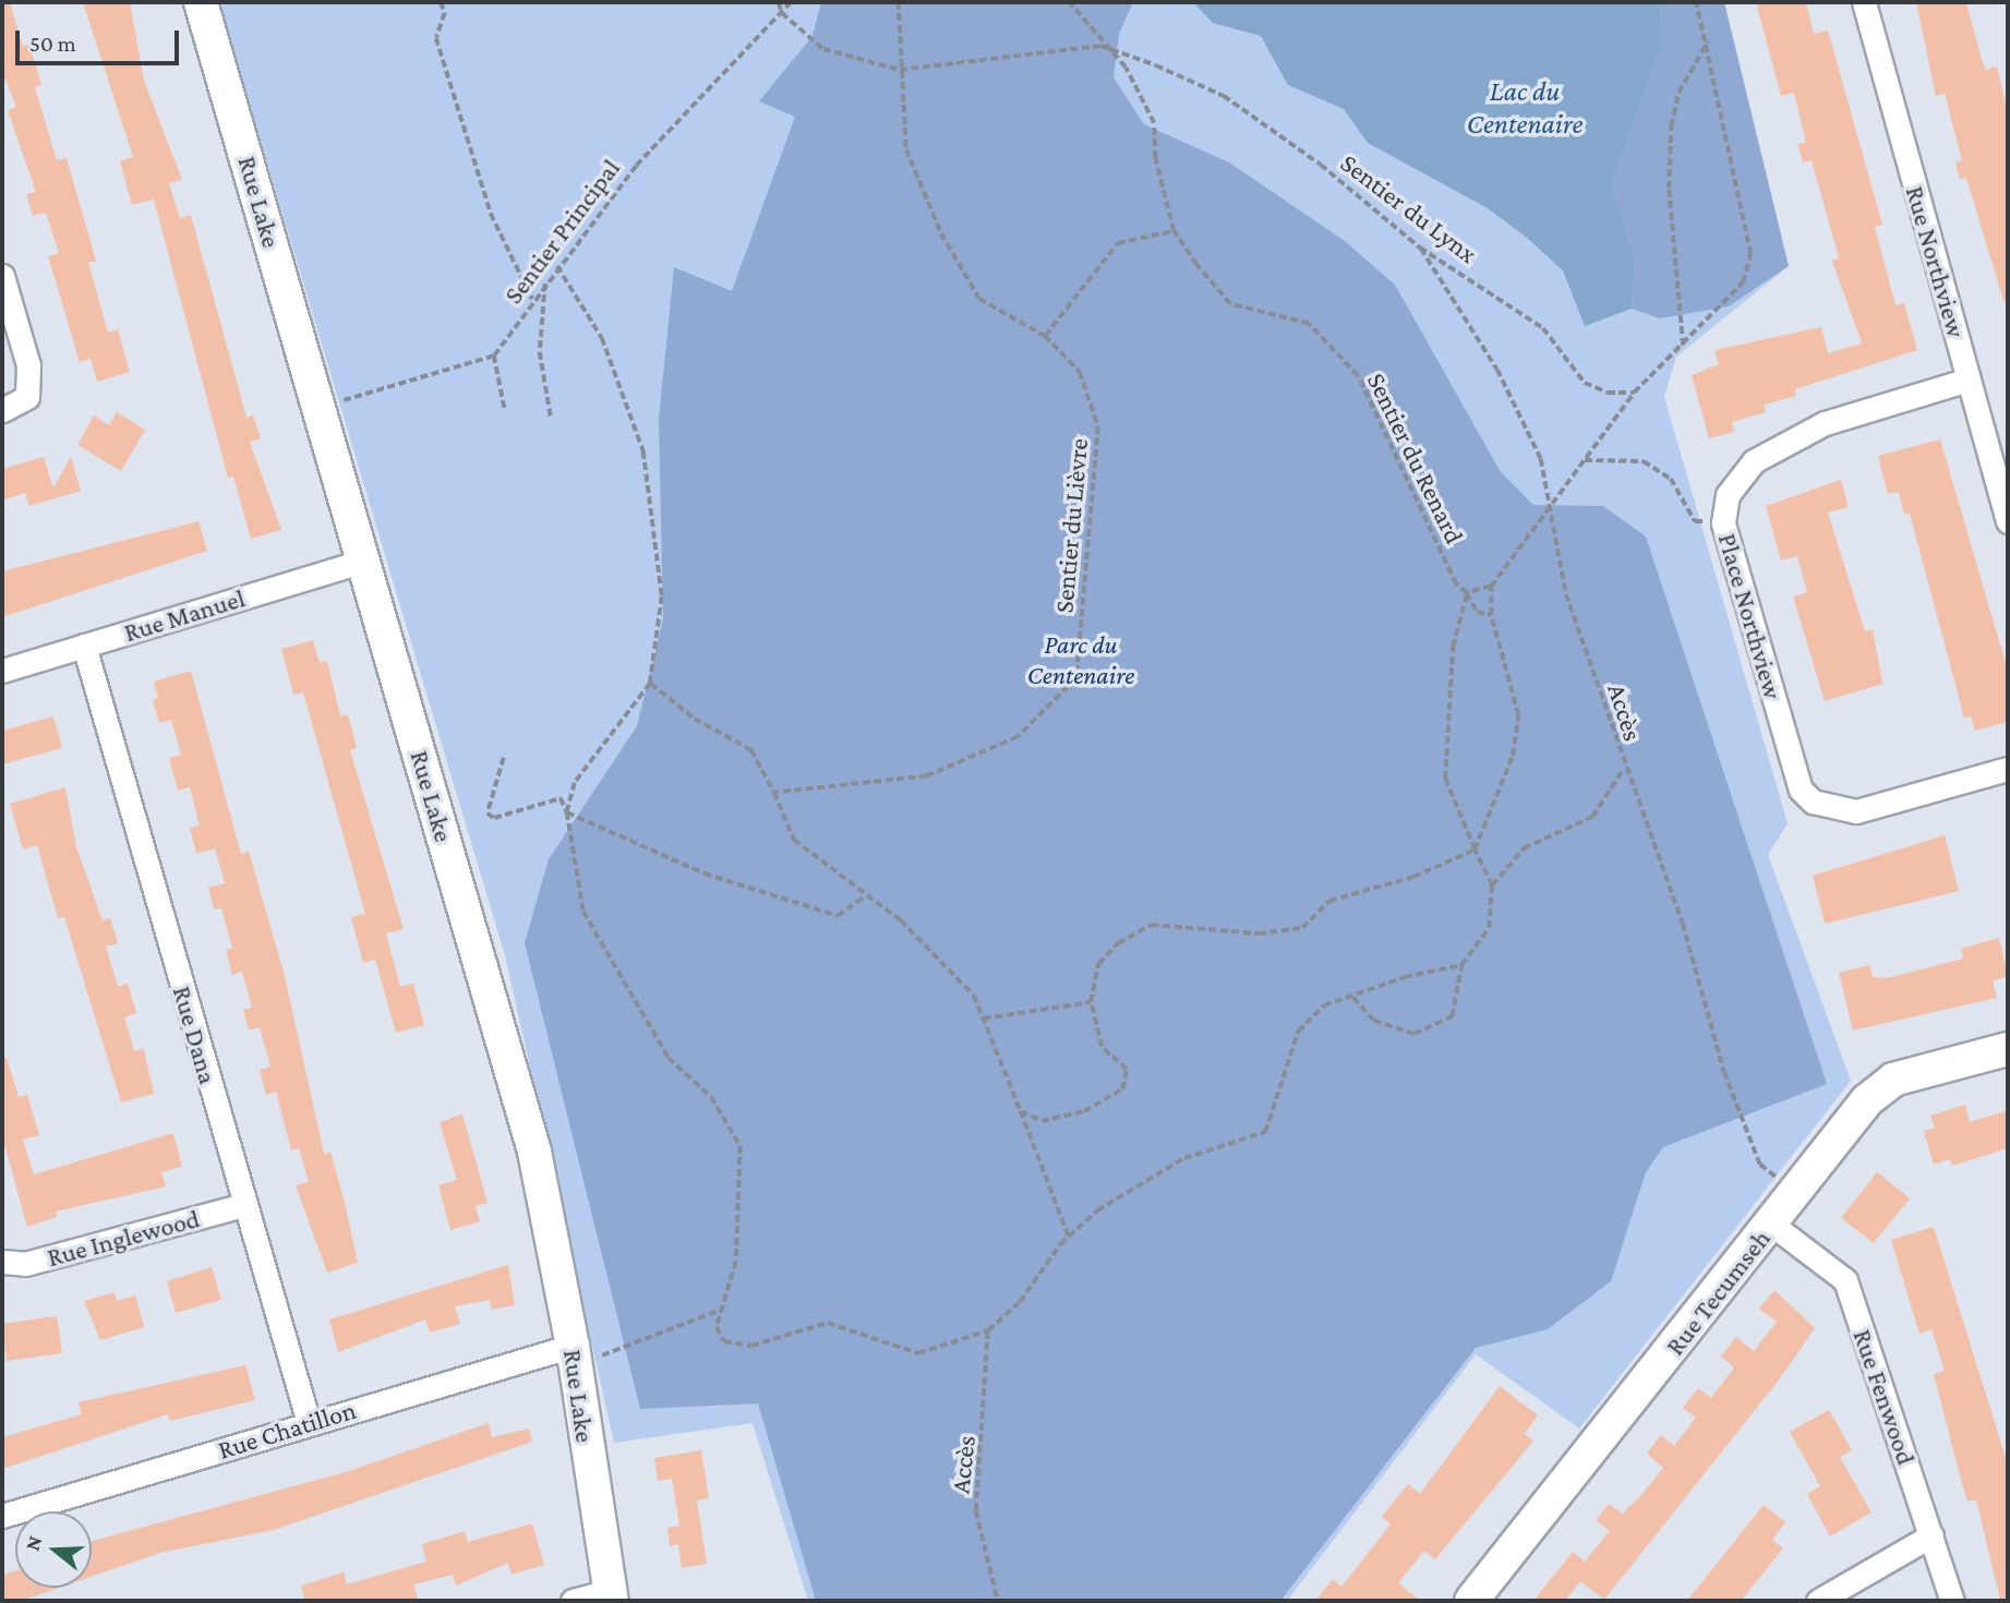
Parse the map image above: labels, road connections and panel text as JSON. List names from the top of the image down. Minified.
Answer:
{"streets":{"street":["Rue Lake","Rue Northview","Rue Manuel","Place Northview","Rue Dana","Rue Inglewood","Rue Tecumseh","Rue Fenwood","Rue Chatillon"],"path":["Sentier du Lynx","Sentier Principal","Sentier du Renard","Sentier du Lièvre","Accès"]},"crossings":[["Rue Lake","Rue Manuel"],["Rue Lake","Rue Chatillon"],["Sentier du Lynx","Sentier Principal"],["Sentier du Lynx","Sentier du Renard"],["Sentier du Lynx","Sentier du Lièvre"],["Sentier du Lynx","Accès"],["Rue Northview","Place Northview"],["Rue Manuel","Rue Dana"],["Accès","Rue Tecumseh"],["Rue Dana","Rue Inglewood"],["Rue Dana","Rue Chatillon"],["Rue Tecumseh","Rue Fenwood"]],"water":["Lac du Centenaire"],"parks":["Parc du Centenaire"],"scale_bar":"50 m","north":"left"}
